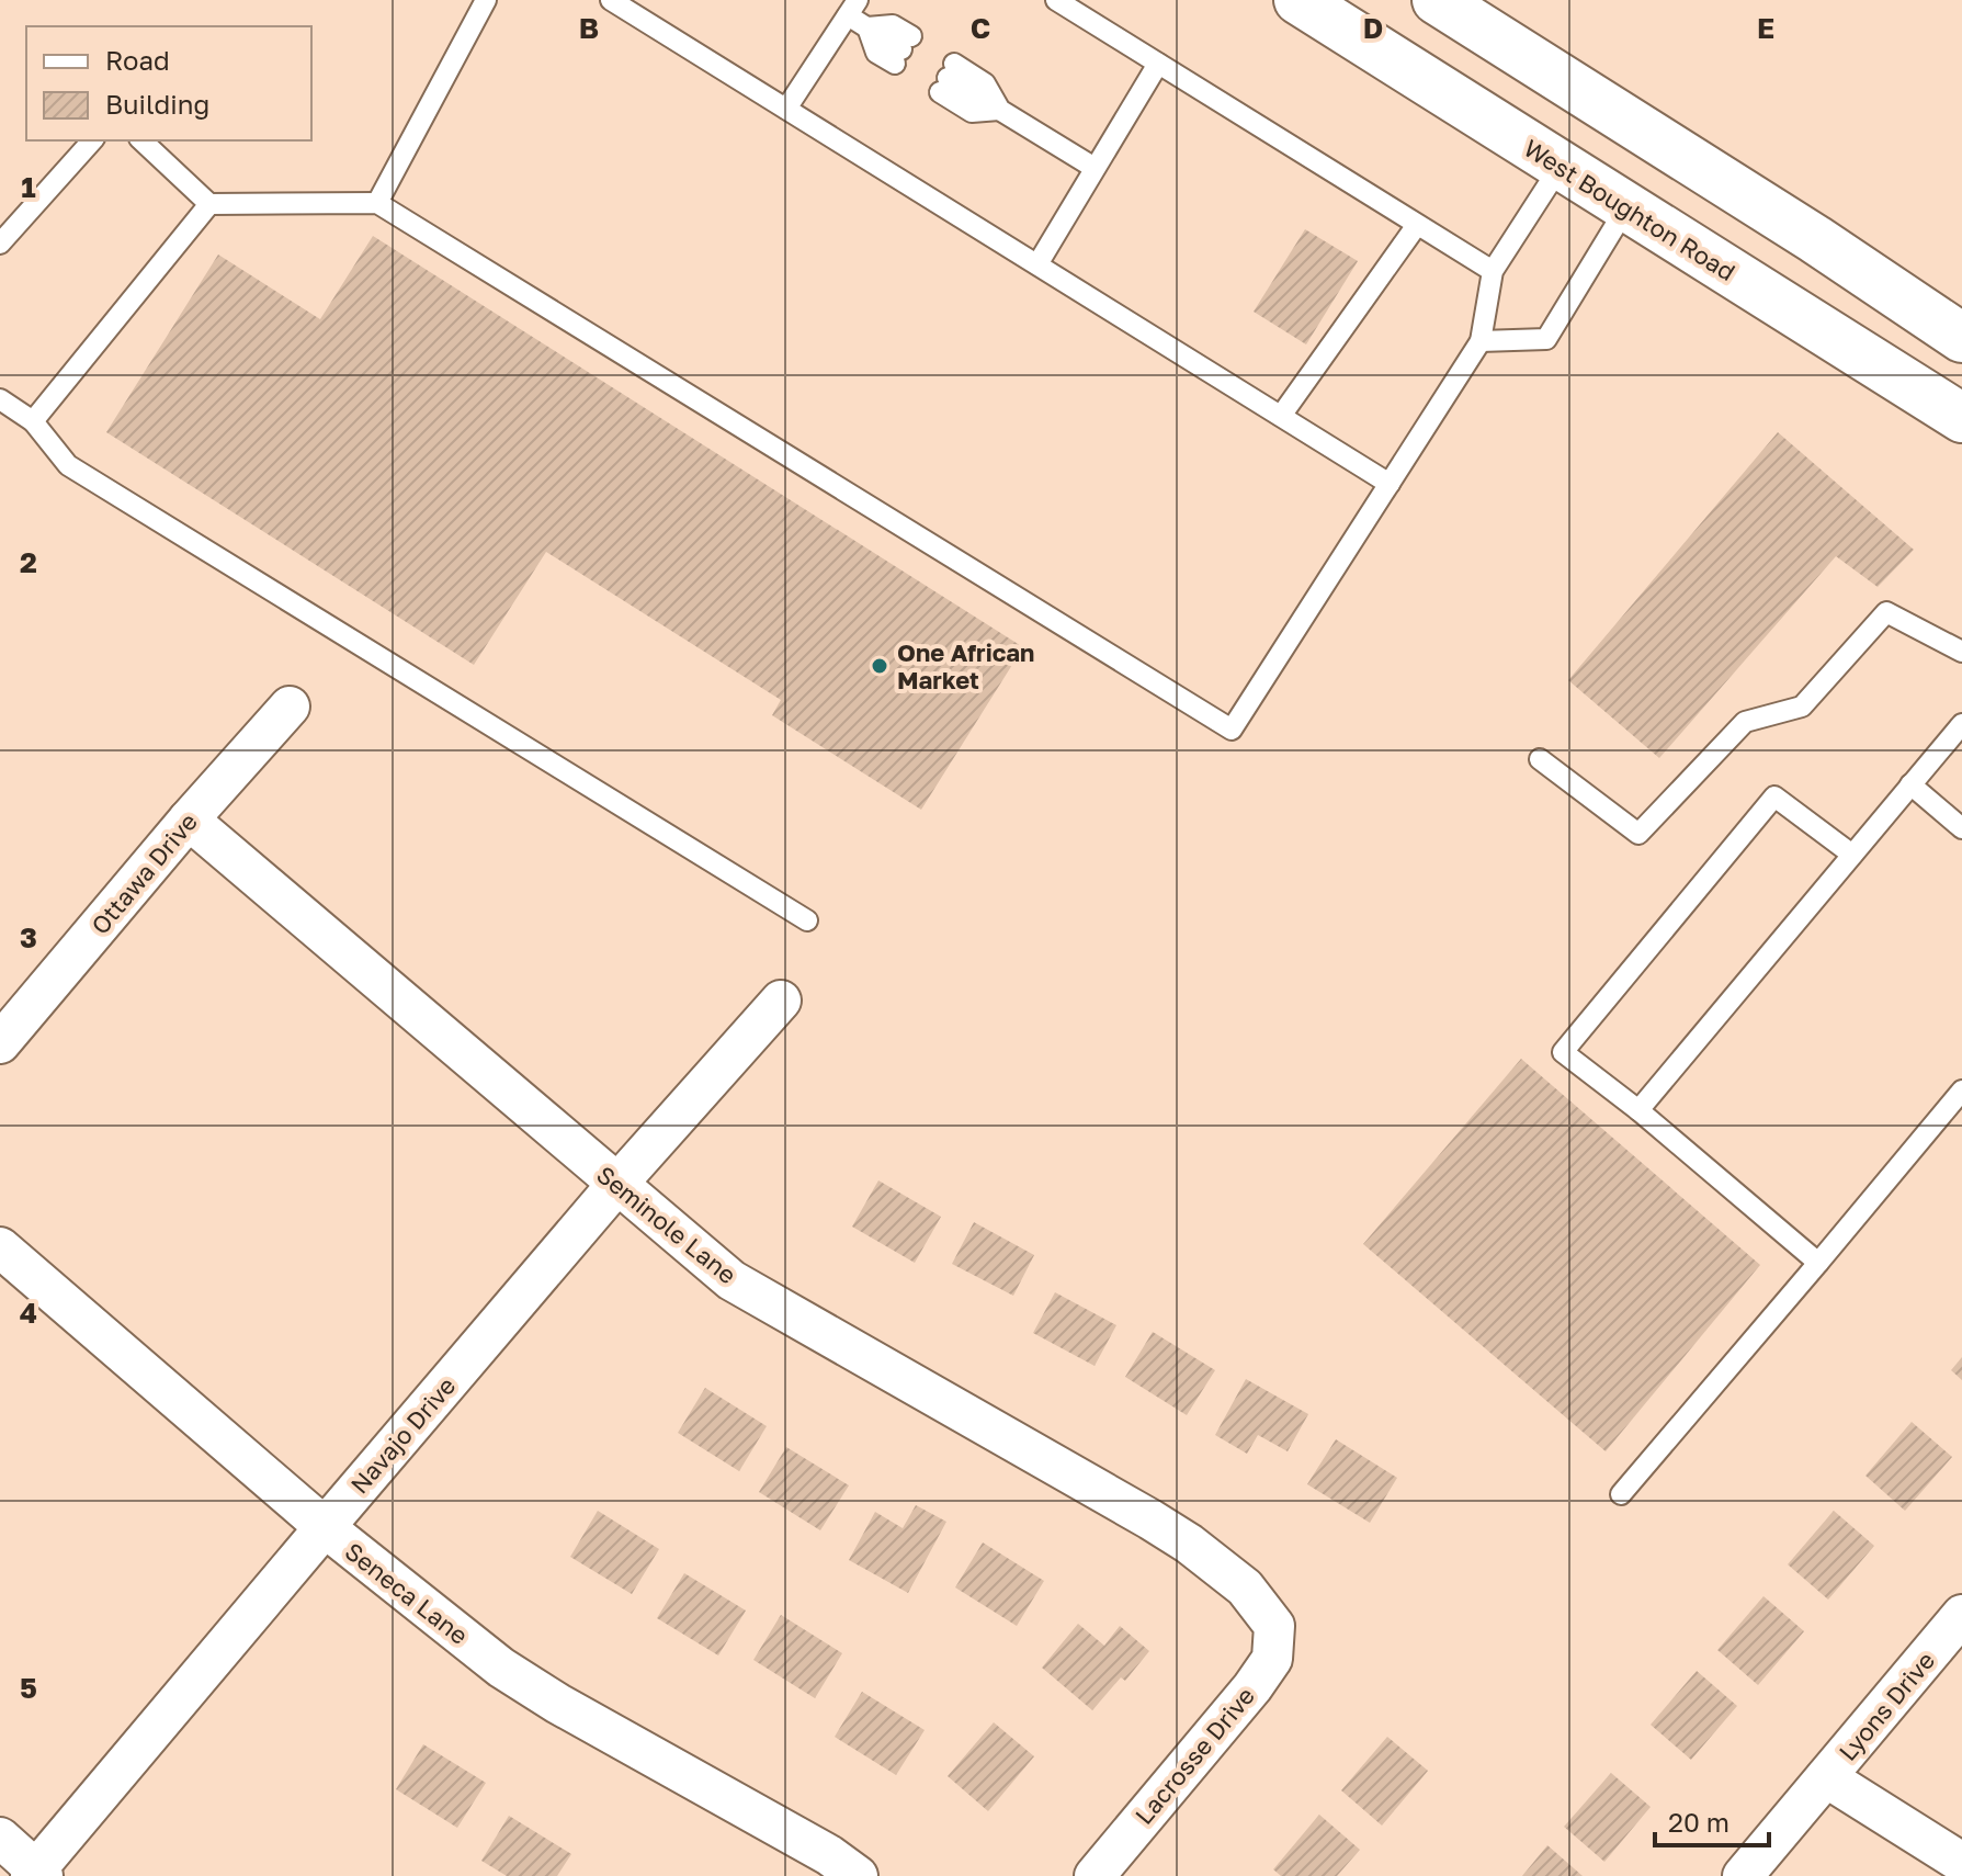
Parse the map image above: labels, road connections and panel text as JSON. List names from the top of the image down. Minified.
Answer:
{"streets":{"main road":["West Boughton Road"],"street":["Ottawa Drive","Seminole Lane","Navajo Drive","Seneca Lane","Lyons Drive","Lacrosse Drive"]},"crossings":[["Ottawa Drive","Seminole Lane"],["Seminole Lane","Navajo Drive"],["Seminole Lane","Lacrosse Drive"],["Navajo Drive","Seneca Lane"]],"places":["One African Market"],"legend":["Road","Building"],"scale_bar":"20 m","grid":{"columns":["B","C","D","E"],"rows":["1","2","3","4","5"]}}
